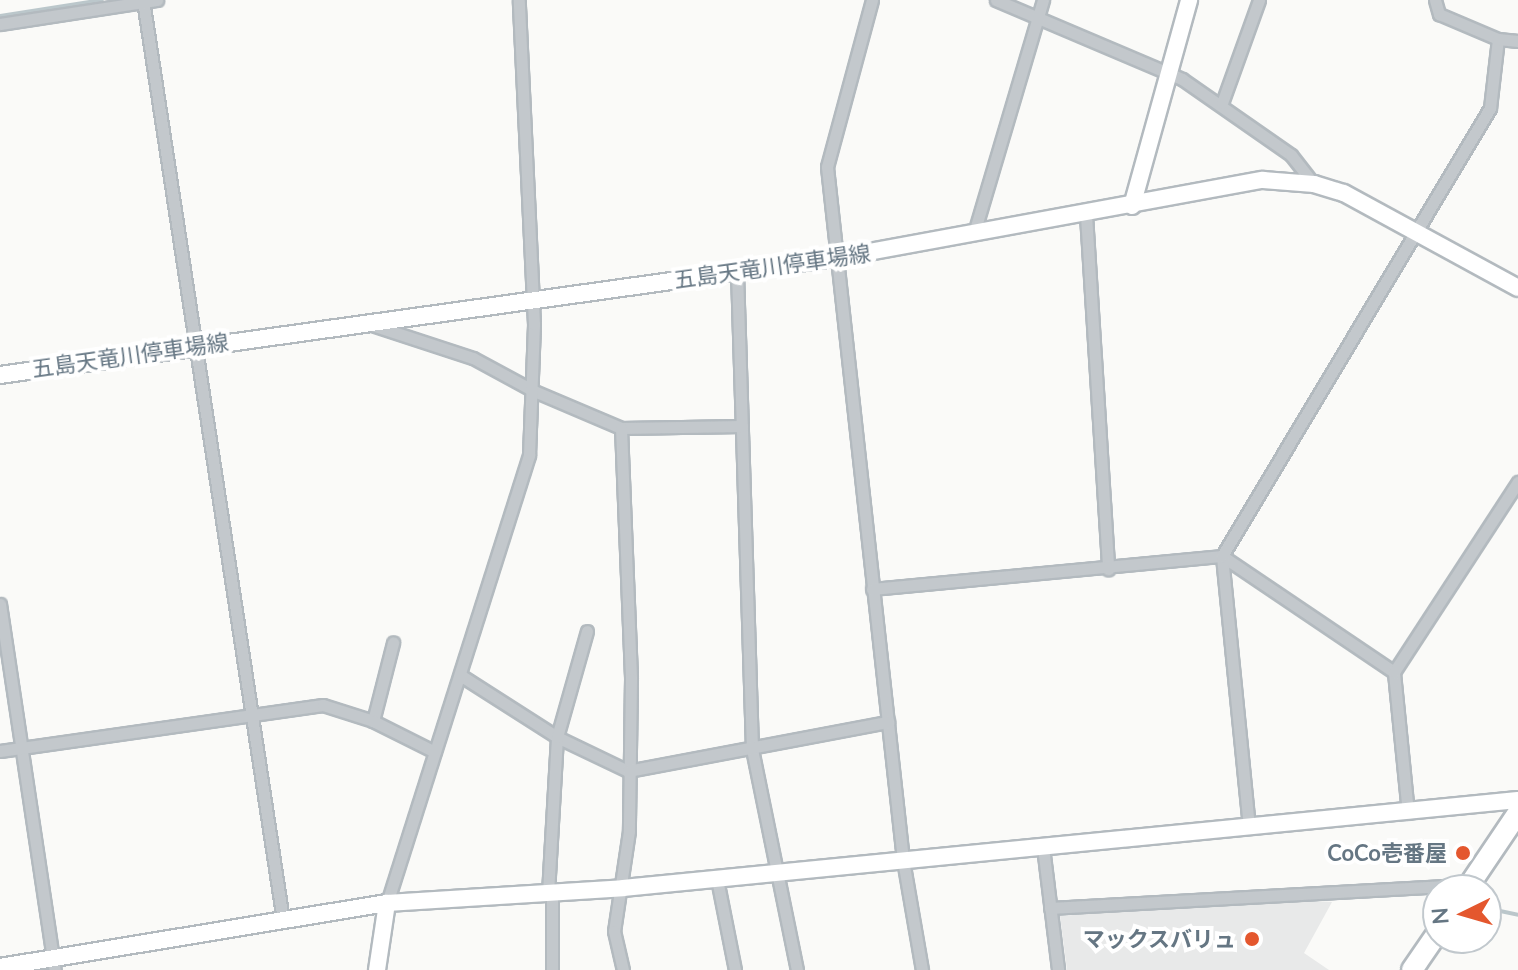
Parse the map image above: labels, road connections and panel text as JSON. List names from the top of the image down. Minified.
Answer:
{"streets":{"street":["五島天竜川停車場線"]},"places":["CoCo壱番屋","マックスバリュ"],"north":"left"}
